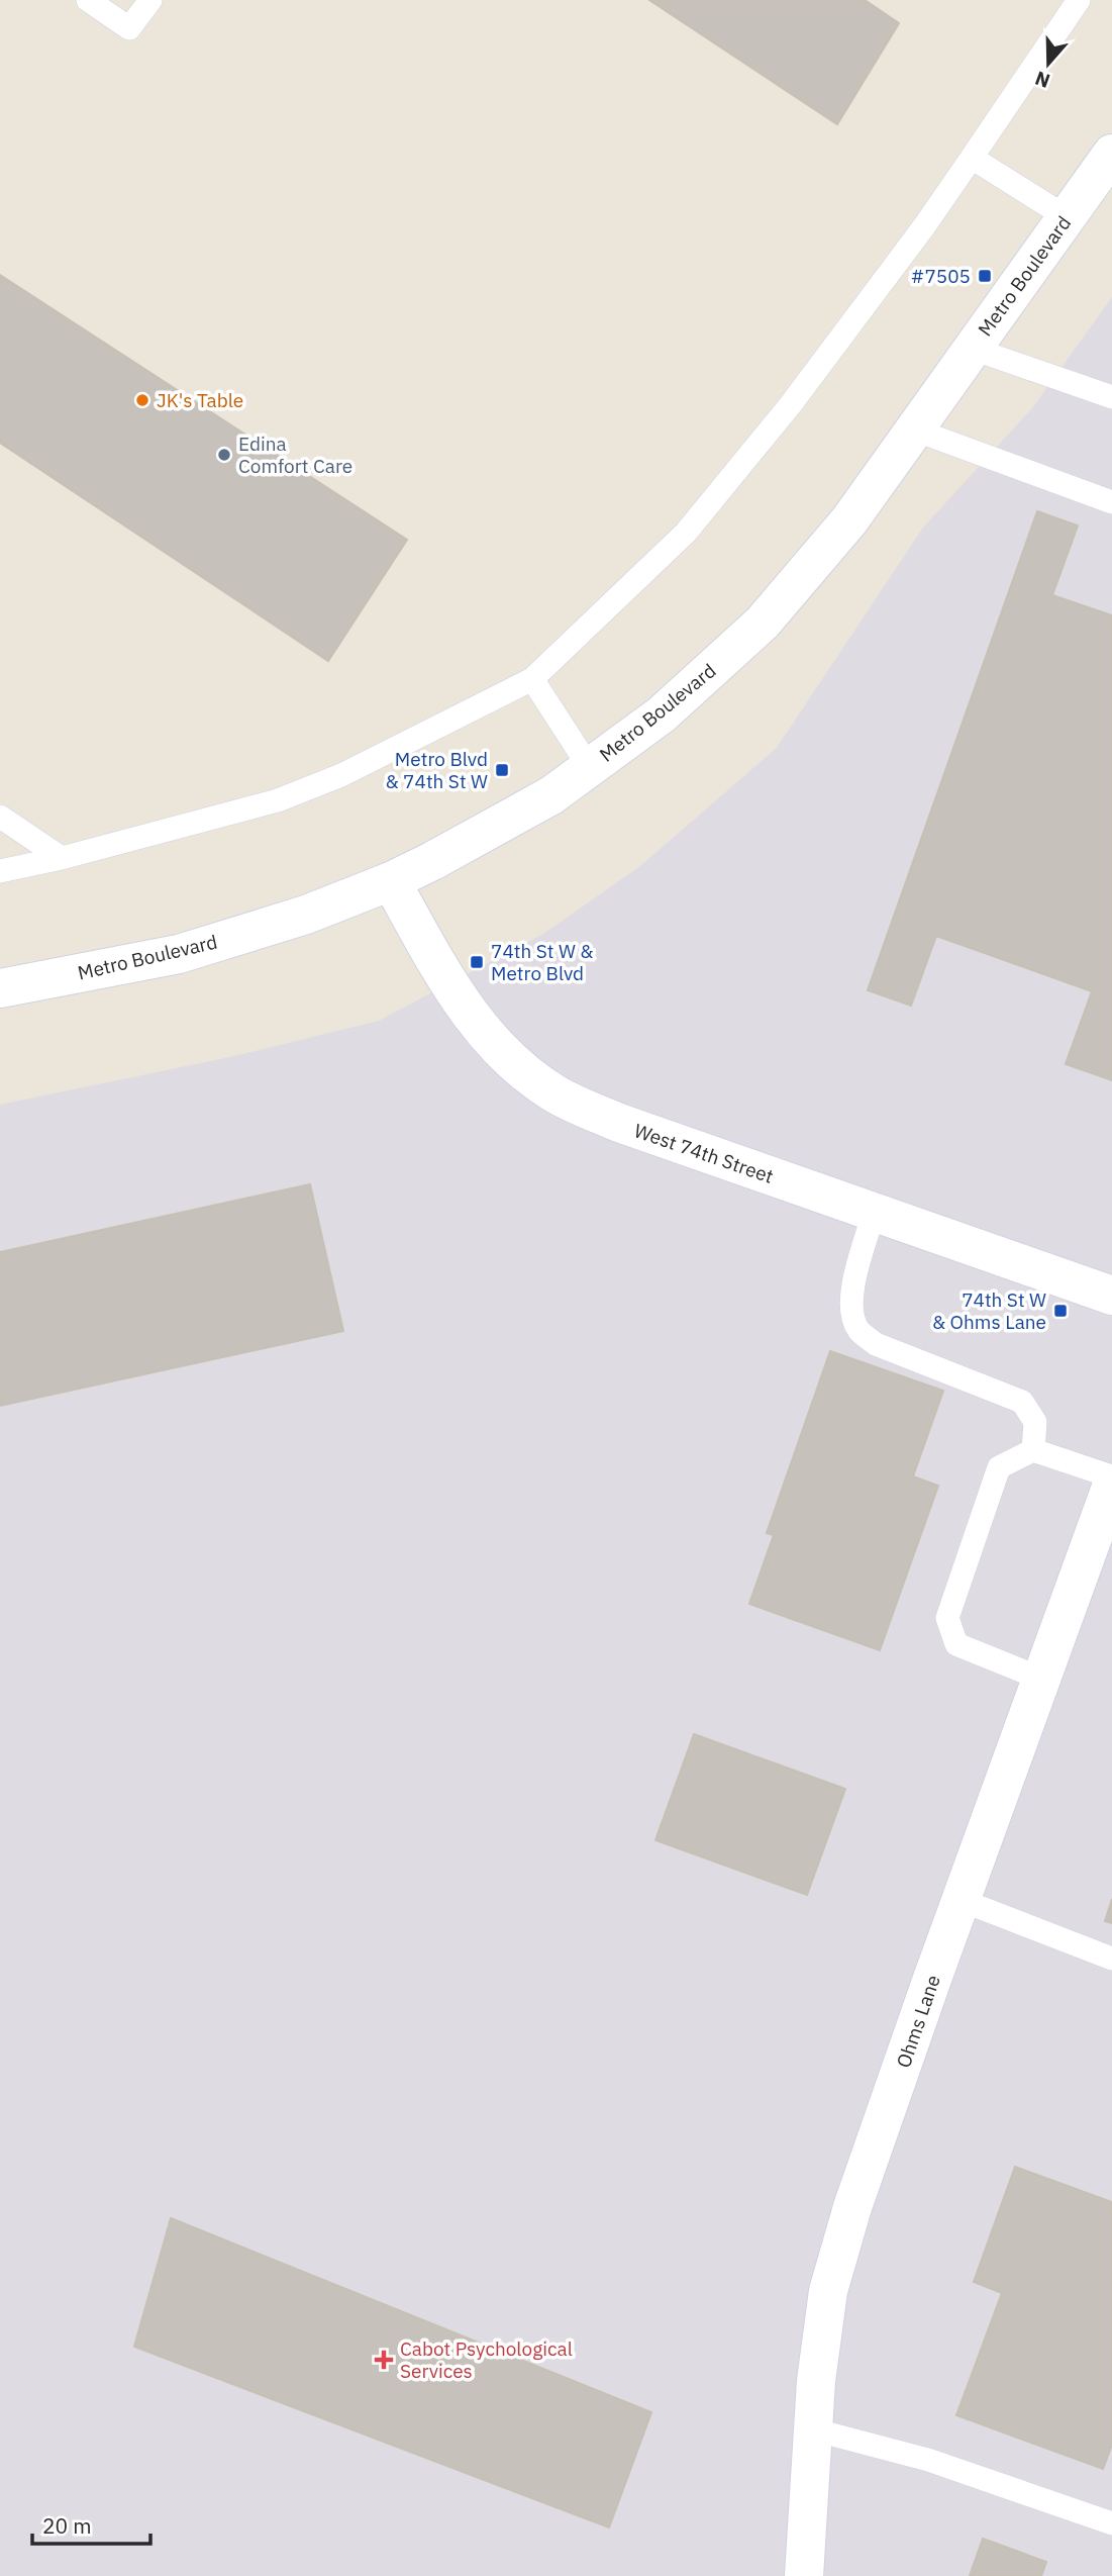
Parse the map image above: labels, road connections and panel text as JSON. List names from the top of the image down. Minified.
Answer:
{"streets":{"street":["Metro Boulevard","West 74th Street","Ohms Lane"]},"crossings":[["Metro Boulevard","West 74th Street"]],"places":{"transit":["#7505","Metro Blvd & 74th St W","74th St W & Metro Blvd","74th St W & Ohms Lane"],"other":["JK's Table","Edina Comfort Care"],"health":["Cabot Psychological Services"]},"scale_bar":"20 m","north":"bottom"}
